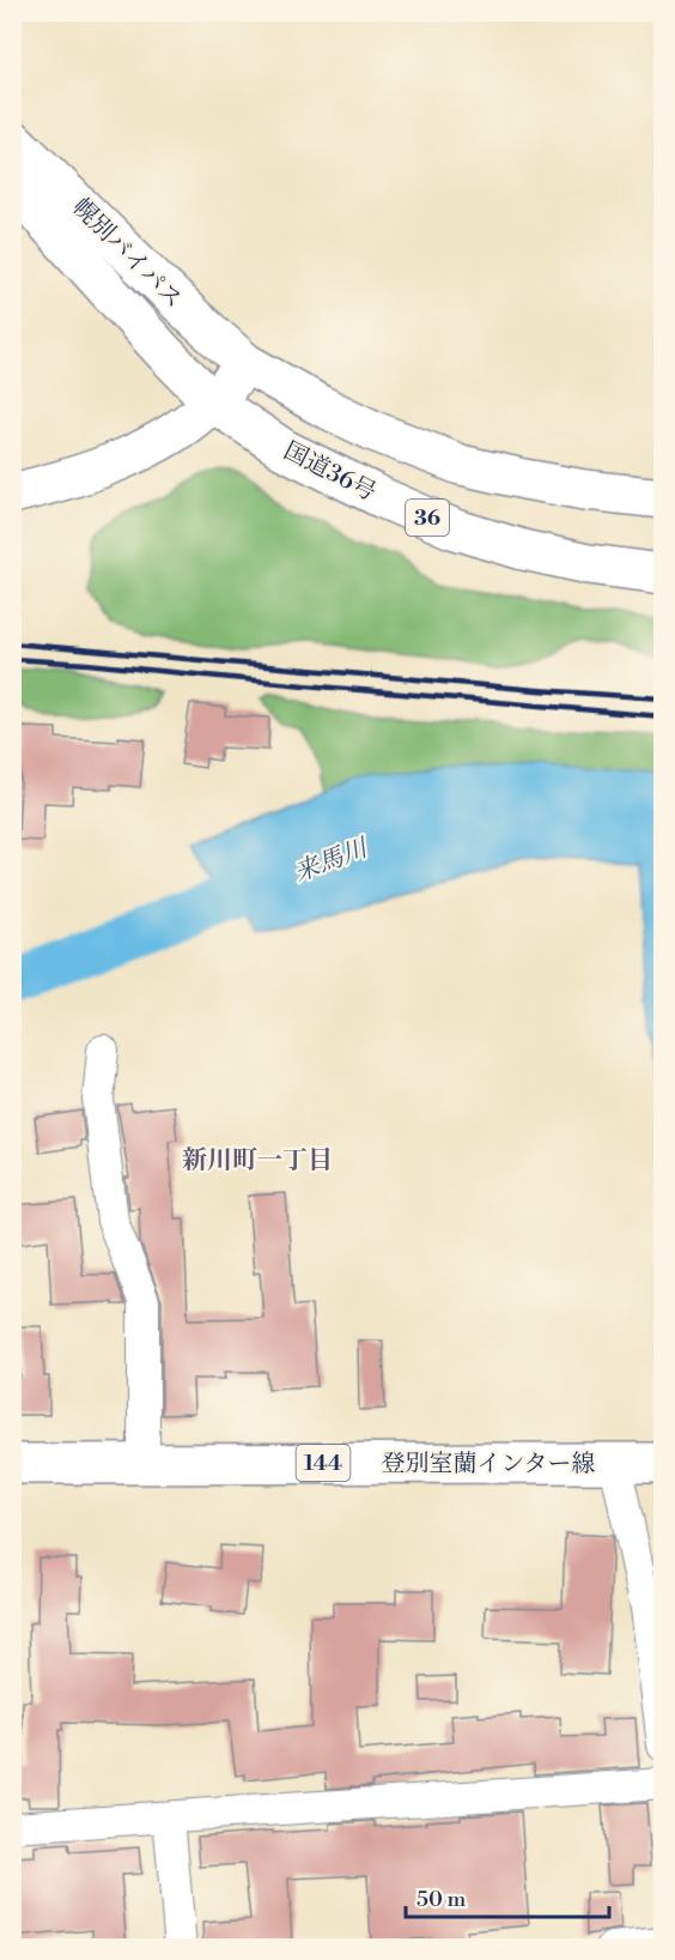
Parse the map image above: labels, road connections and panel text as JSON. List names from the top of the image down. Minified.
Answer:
{"streets":{"main road":["幌別バイパス","国道36号","36","144","登別室蘭インター線"]},"crossings":[["幌別バイパス","国道36号"]],"districts":["新川町一丁目"],"water":["来馬川"],"scale_bar":"50 m"}
